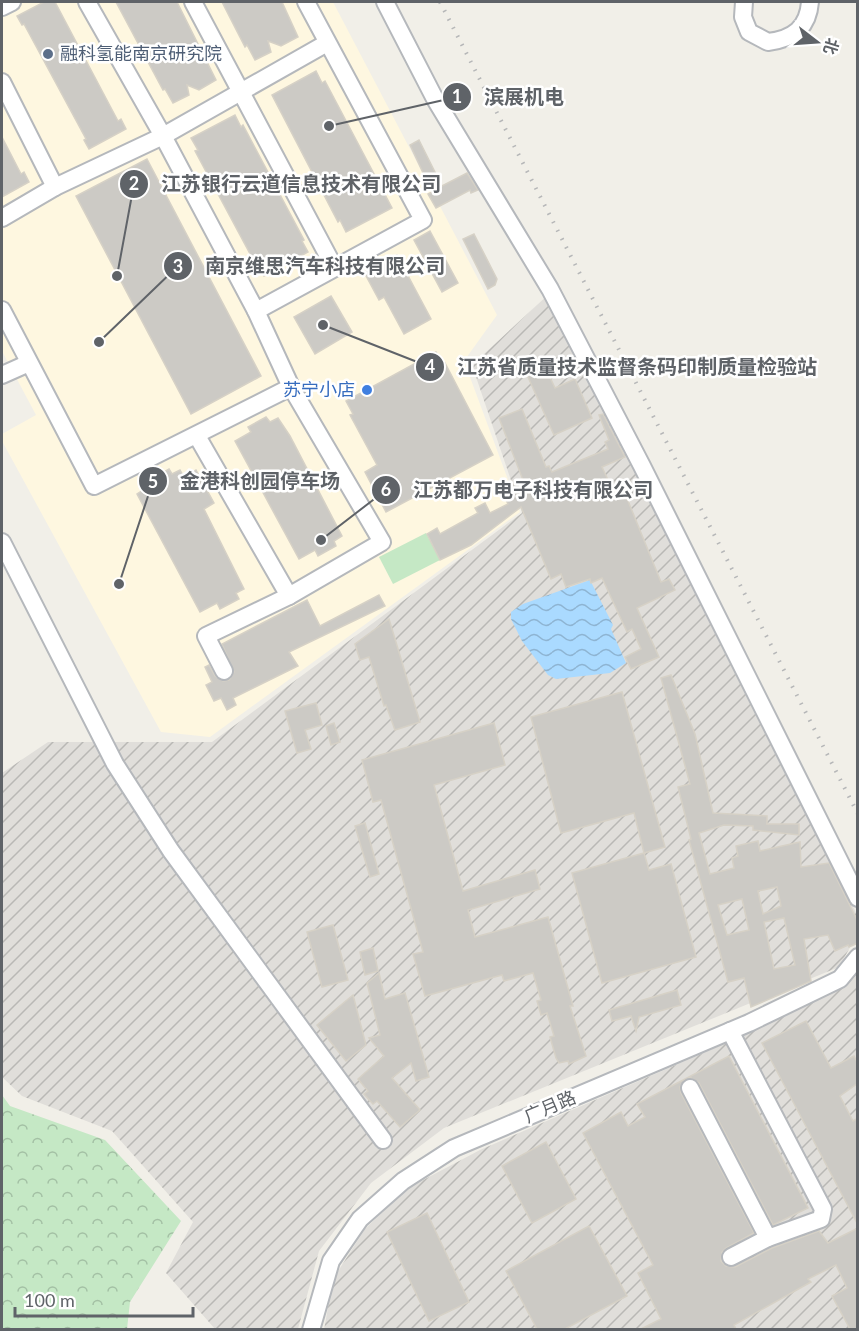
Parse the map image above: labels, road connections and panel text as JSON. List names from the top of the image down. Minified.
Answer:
{"streets":{"street":["广月路"]},"places":["融科氢能南京研究院","滨展机电","江苏银行云道信息技术有限公司","江苏省质量技术监督条码印制质量检验站","南京维思汽车科技有限公司","苏宁小店","江苏都万电子科技有限公司","金港科创园停车场"],"scale_bar":"100 m","north":"right"}
